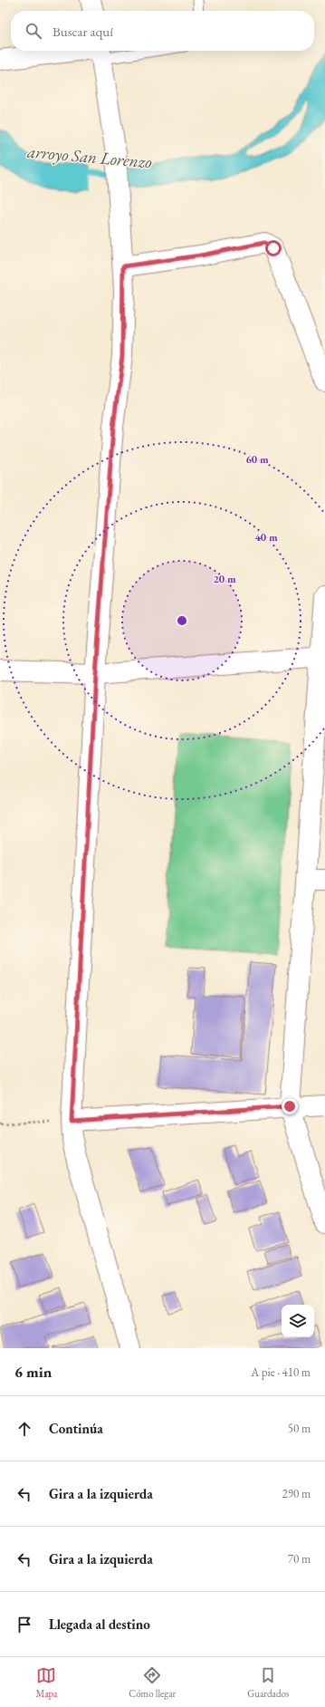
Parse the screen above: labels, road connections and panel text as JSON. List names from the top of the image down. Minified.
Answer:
{"water":["arroyo San Lorenzo"],"page":{"search":"Buscar aquí","heading":["6 min","A pie · 410 m"],"list":[["Continúa","50 m"],["Gira a la izquierda","290 m"],["Gira a la izquierda","70 m"],"Llegada al destino"],"nav":["Mapa","Cómo llegar","Guardados"]},"rings":["60 m","40 m","20 m"]}
